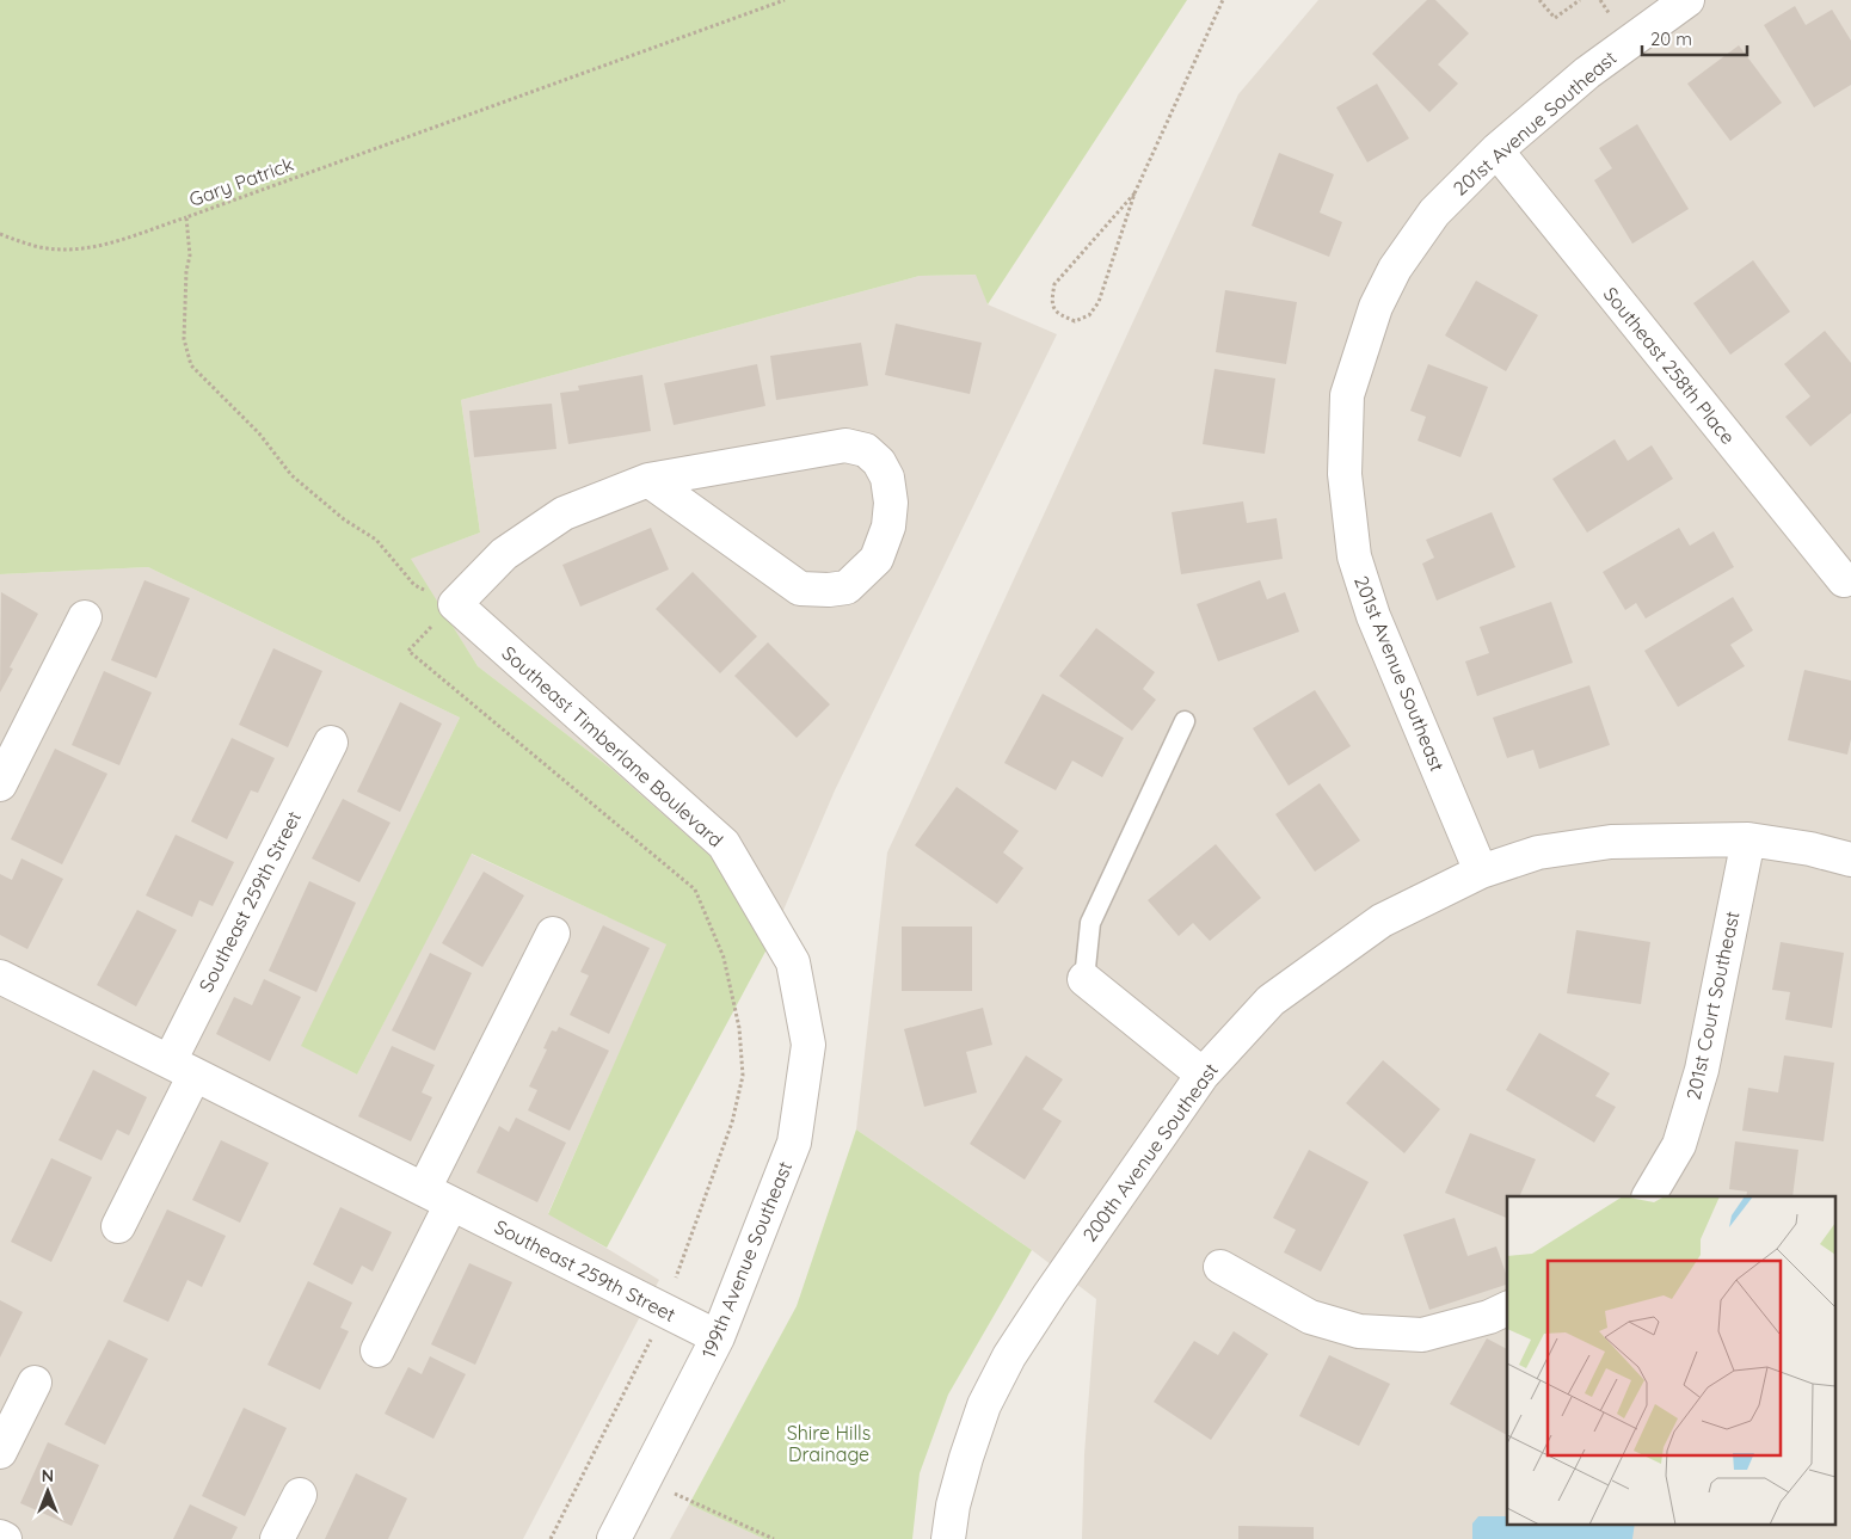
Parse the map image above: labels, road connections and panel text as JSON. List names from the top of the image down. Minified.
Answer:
{"streets":{"street":["201st Avenue Southeast","Southeast 258th Place","Southeast Timberlane Boulevard","Southeast 259th Street","201st Court Southeast","200th Avenue Southeast","199th Avenue Southeast"],"path":["Gary Patrick"]},"crossings":[["201st Avenue Southeast","Southeast 258th Place"],["201st Avenue Southeast","200th Avenue Southeast"],["Gary Patrick","Southeast Timberlane Boulevard"],["Southeast Timberlane Boulevard","199th Avenue Southeast"],["Southeast 259th Street","199th Avenue Southeast"]],"parks":["Shire Hills Drainage"],"scale_bar":"20 m","north":"top"}
